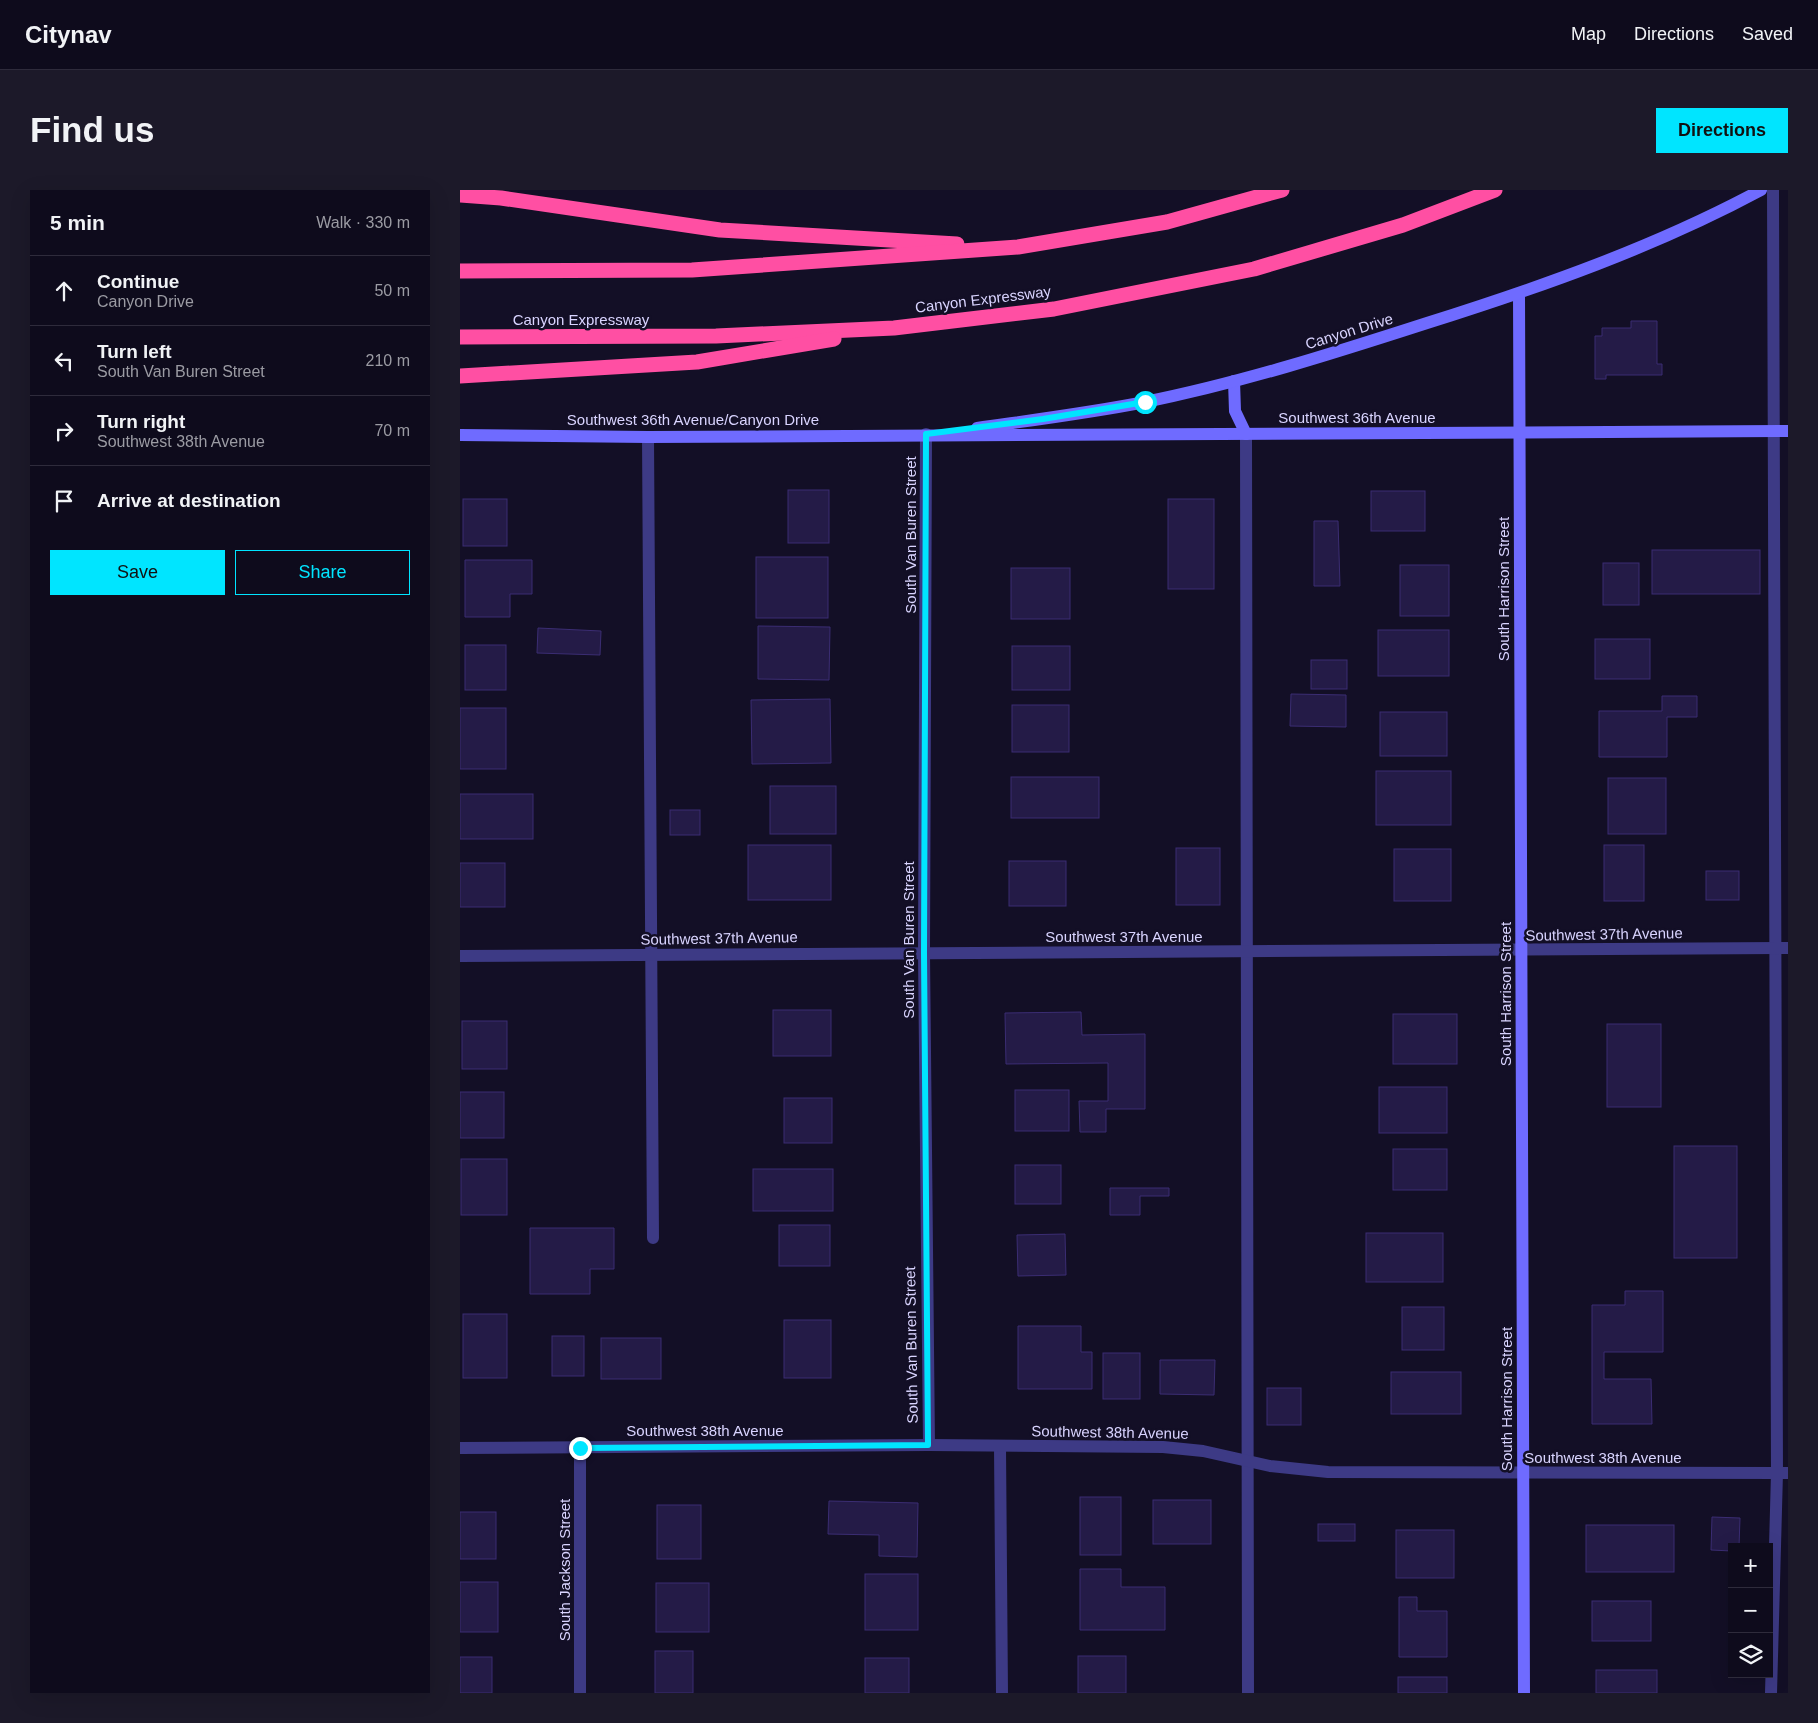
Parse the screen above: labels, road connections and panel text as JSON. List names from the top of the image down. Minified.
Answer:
{"streets":{"highway":["Canyon Expressway"],"main road":["Canyon Drive","Southwest 36th Avenue","Southwest 36th Avenue/Canyon Drive","South Harrison Street"],"street":["South Van Buren Street","Southwest 37th Avenue","Southwest 38th Avenue","South Jackson Street"]},"crossings":[["Canyon Drive","Southwest 36th Avenue"],["Canyon Drive","Southwest 36th Avenue/Canyon Drive"],["Canyon Drive","South Van Buren Street"],["Canyon Drive","South Harrison Street"],["Southwest 36th Avenue","Southwest 36th Avenue/Canyon Drive"],["Southwest 36th Avenue","South Van Buren Street"],["Southwest 36th Avenue","South Harrison Street"],["Southwest 36th Avenue/Canyon Drive","South Van Buren Street"],["South Van Buren Street","Southwest 37th Avenue"],["South Van Buren Street","Southwest 38th Avenue"],["South Harrison Street","Southwest 37th Avenue"],["South Harrison Street","Southwest 38th Avenue"],["Southwest 38th Avenue","South Jackson Street"]],"page":{"header":"Citynav","nav":["Map","Directions","Saved"],"buttons":["Directions",["Save","Share"]],"title":"Find us","heading":["5 min","Walk · 330 m"],"list":[["Continue","Canyon Drive","50 m"],["Turn left","South Van Buren Street","210 m"],["Turn right","Southwest 38th Avenue","70 m"],"Arrive at destination"],"map_buttons":["+","−"]}}
